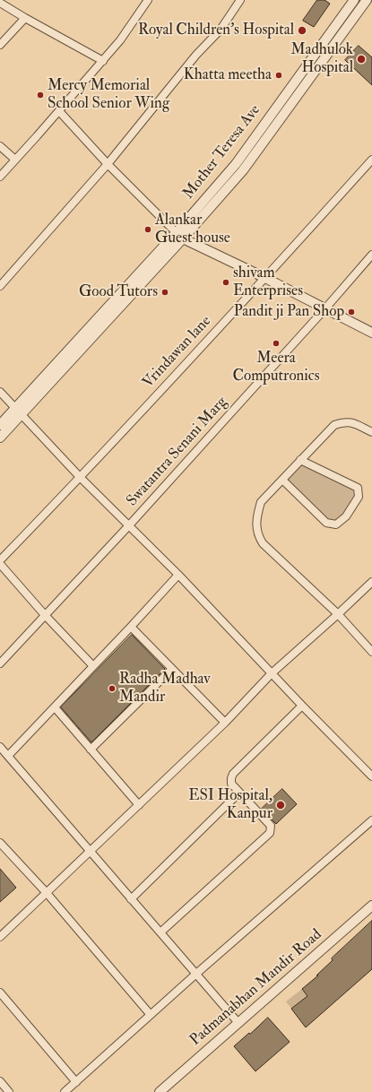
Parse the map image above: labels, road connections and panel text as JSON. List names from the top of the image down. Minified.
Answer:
{"streets":{"street":["Mother Teresa Ave","Vrindawan lane","Swatantra Senani Marg","Padmanabhan Mandir Road"]},"places":["Royal Children's Hospital","Madhulok Hospital","Khatta meetha","Mercy Memorial School Senior Wing","Alankar Guest house","shivam Enterprises","Good Tutors","Pandit ji Pan Shop","Meera Computronics","Radha Madhav Mandir","ESI Hospital, Kanpur"]}
